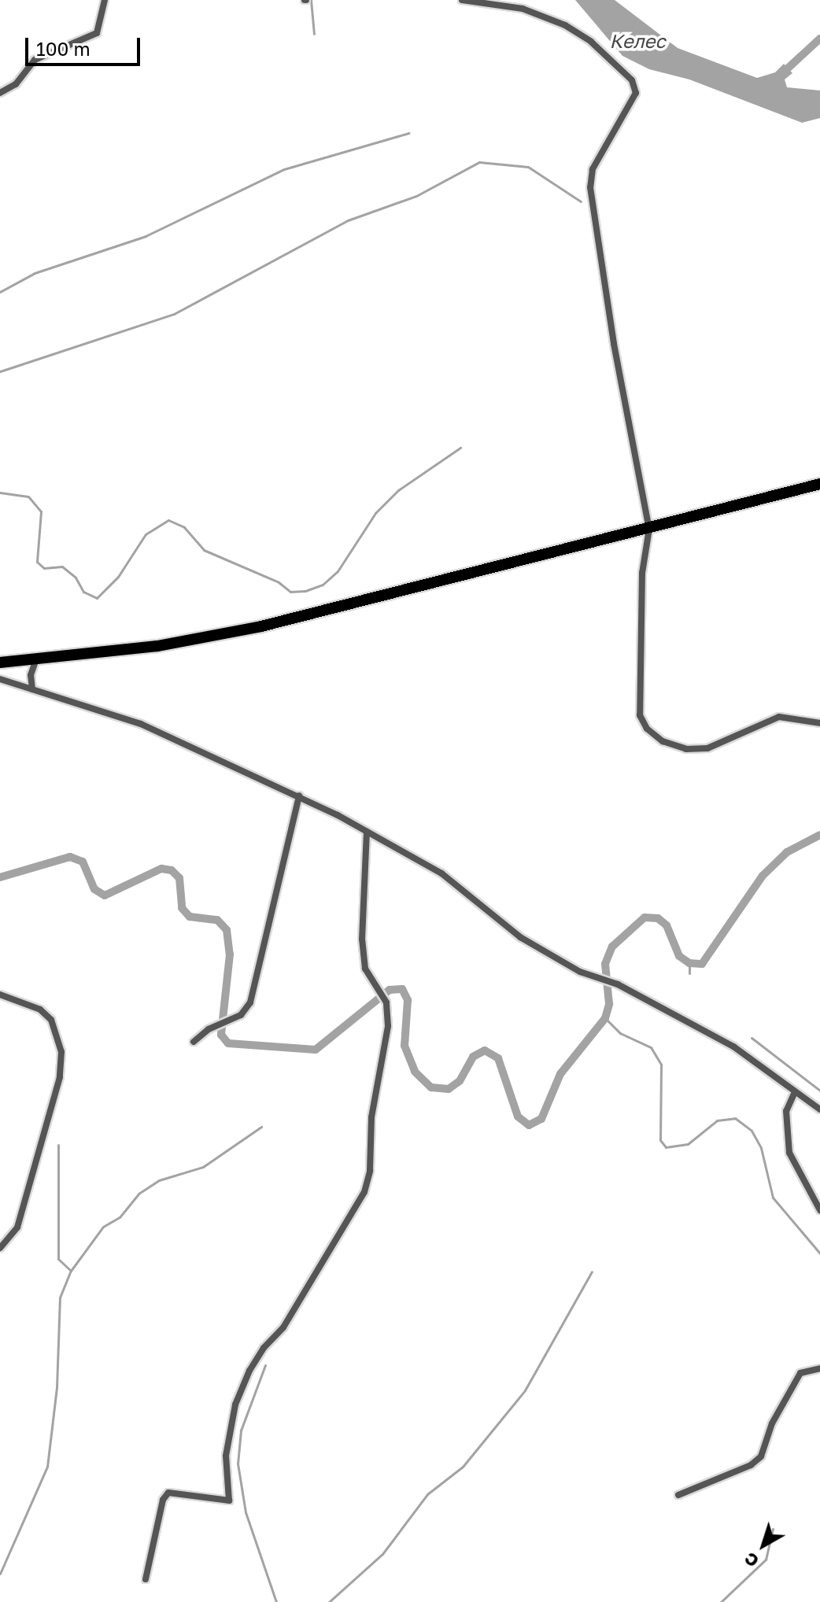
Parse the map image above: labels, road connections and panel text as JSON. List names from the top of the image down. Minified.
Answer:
{"water":["Келес"],"scale_bar":"100 m","north":"bottom left"}
